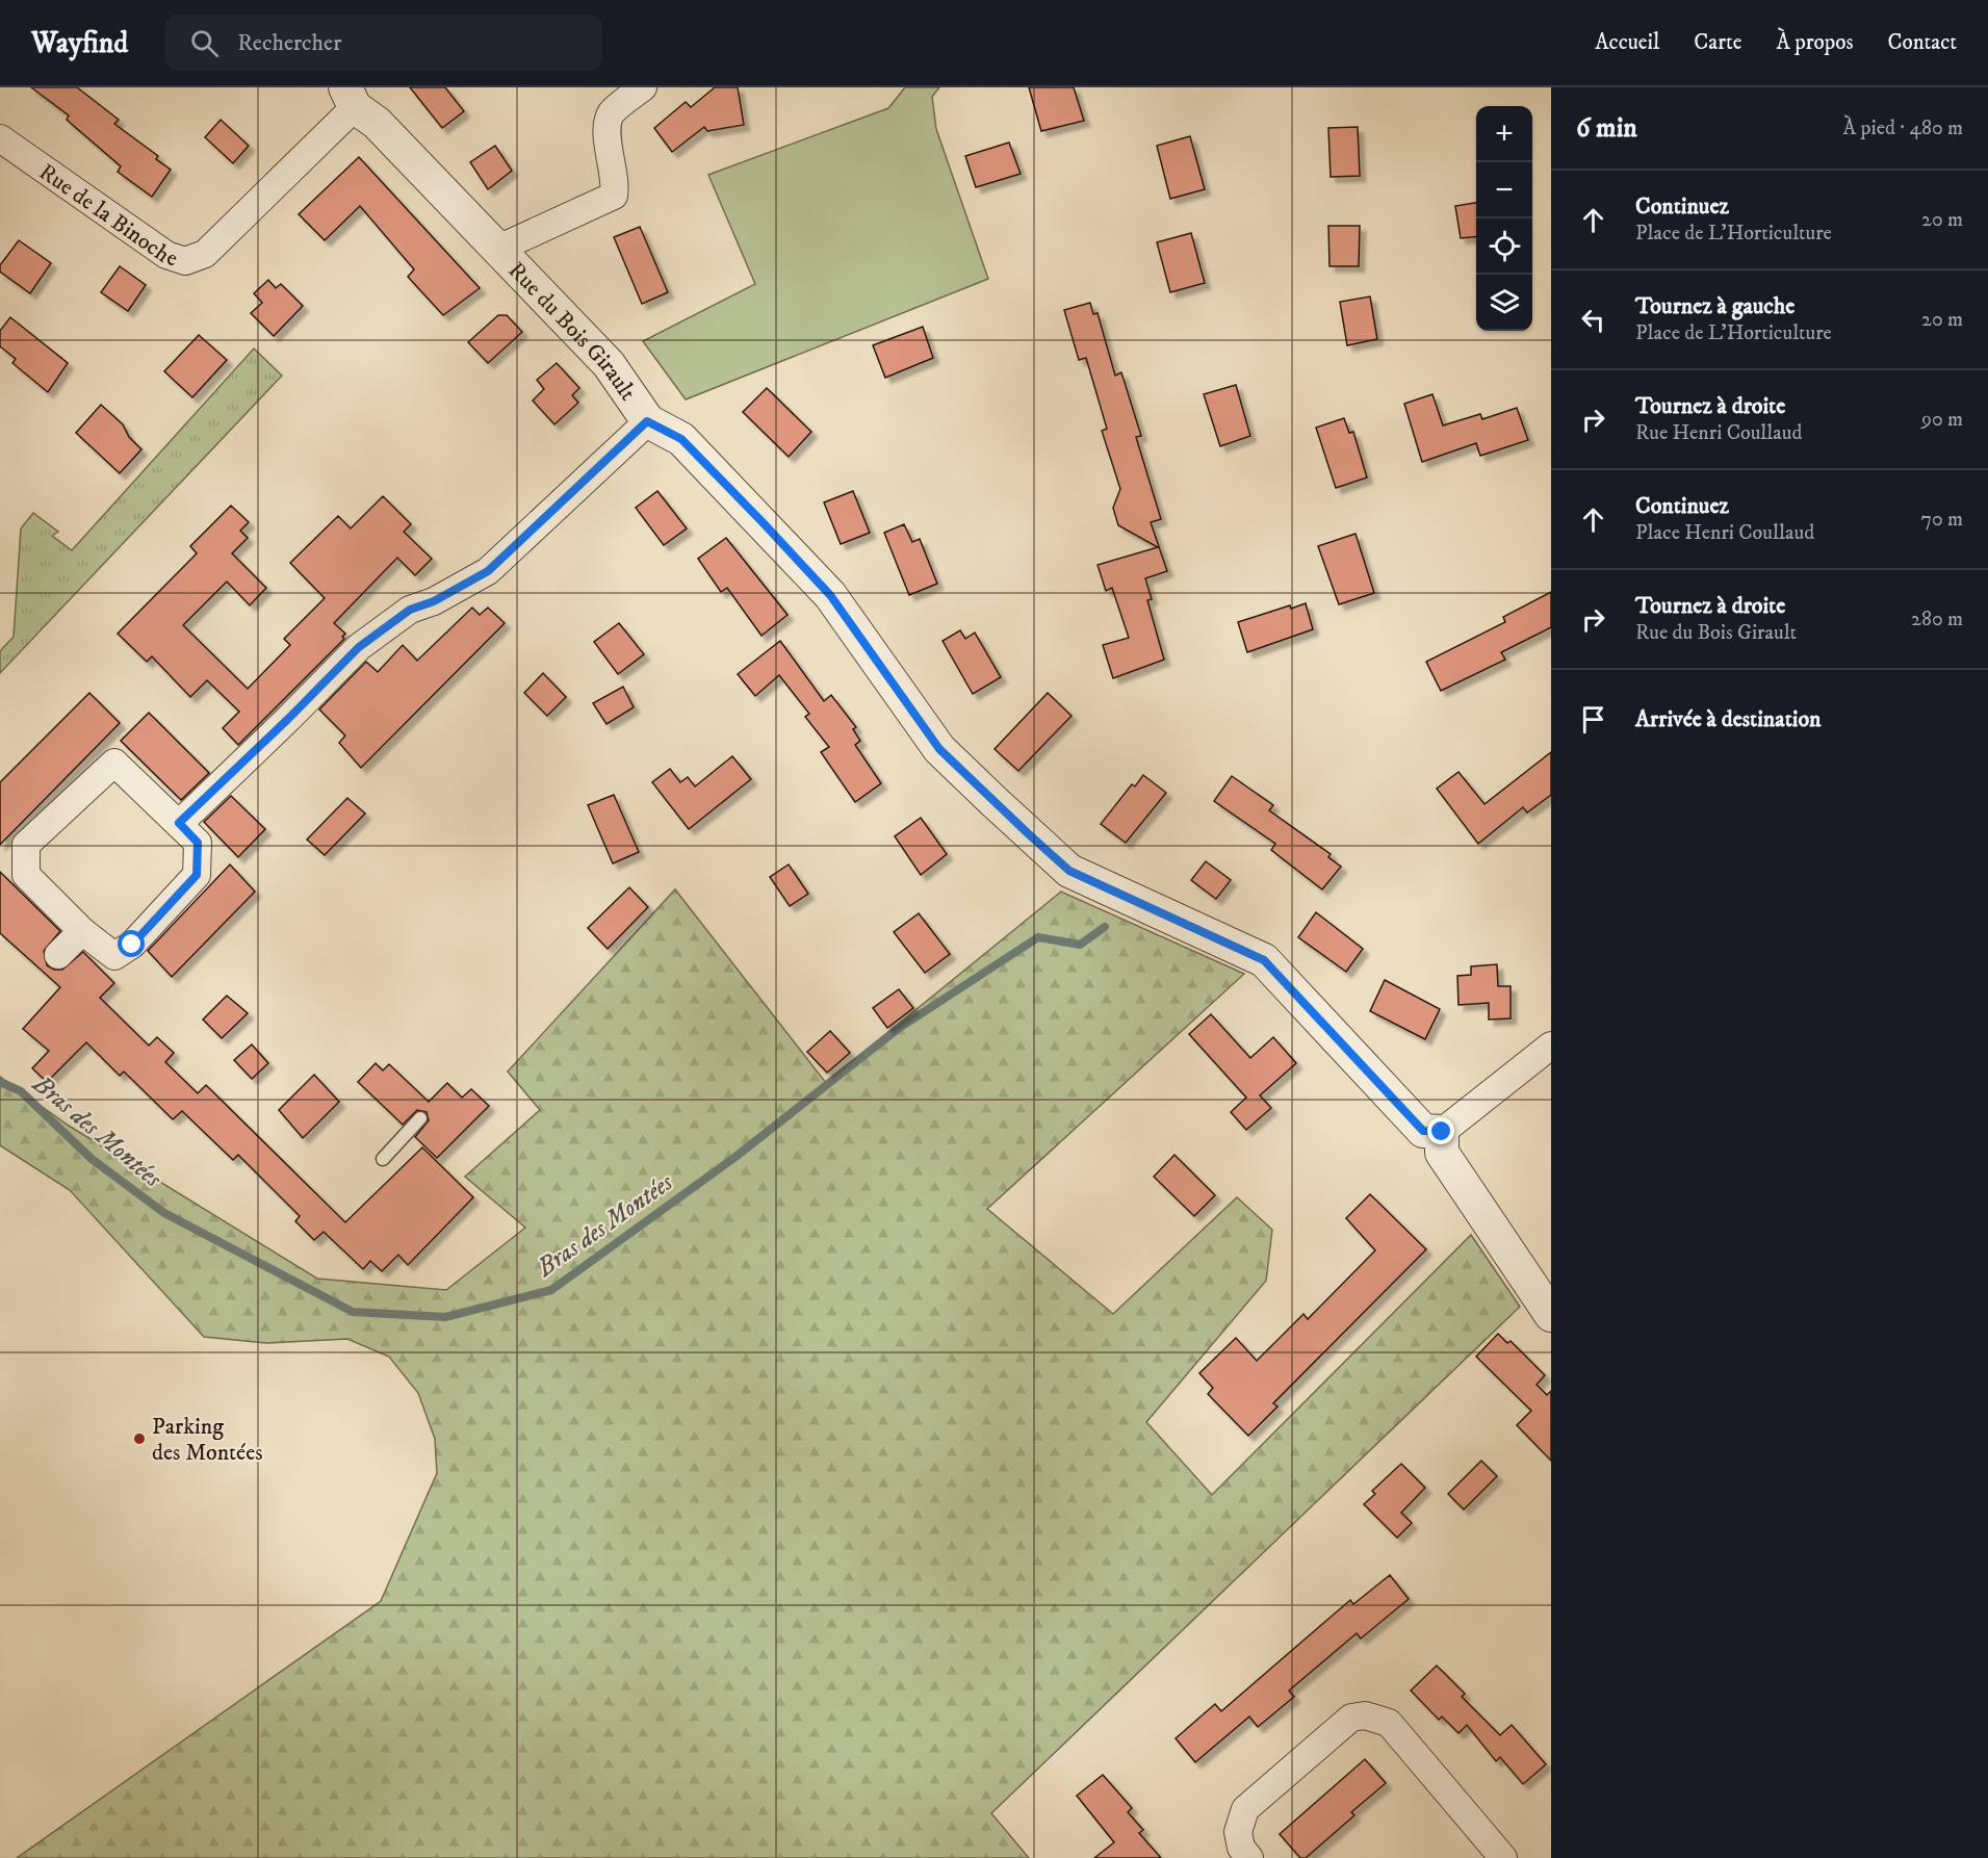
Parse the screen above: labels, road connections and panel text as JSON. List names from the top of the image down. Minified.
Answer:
{"streets":{"street":["Rue de la Binoche","Rue du Bois Girault"]},"crossings":[["Rue de la Binoche","Rue du Bois Girault"]],"water":["Bras des Montées"],"places":["Parking des Montées"],"page":{"header":"Wayfind","search":"Rechercher","nav":["Accueil","Carte","À propos","Contact"],"heading":["6 min","À pied · 480 m"],"map_buttons":["+","−"],"list":[["Continuez","Place de L'Horticulture","20 m"],["Tournez à gauche","Place de L'Horticulture","20 m"],["Tournez à droite","Rue Henri Coullaud","90 m"],["Continuez","Place Henri Coullaud","70 m"],["Tournez à droite","Rue du Bois Girault","280 m"],"Arrivée à destination"]}}
